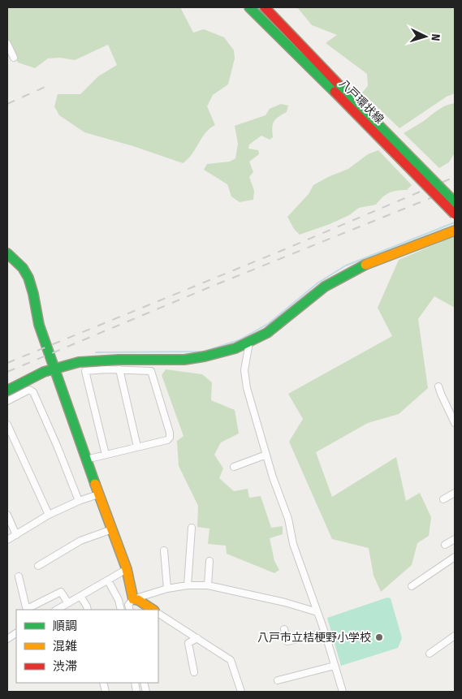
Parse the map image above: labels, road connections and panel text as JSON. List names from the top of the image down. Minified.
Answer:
{"streets":{"street":["八戸環状線"]},"places":["八戸市立桔梗野小学校"],"legend":["順調","混雑","渋滞"],"north":"right"}
